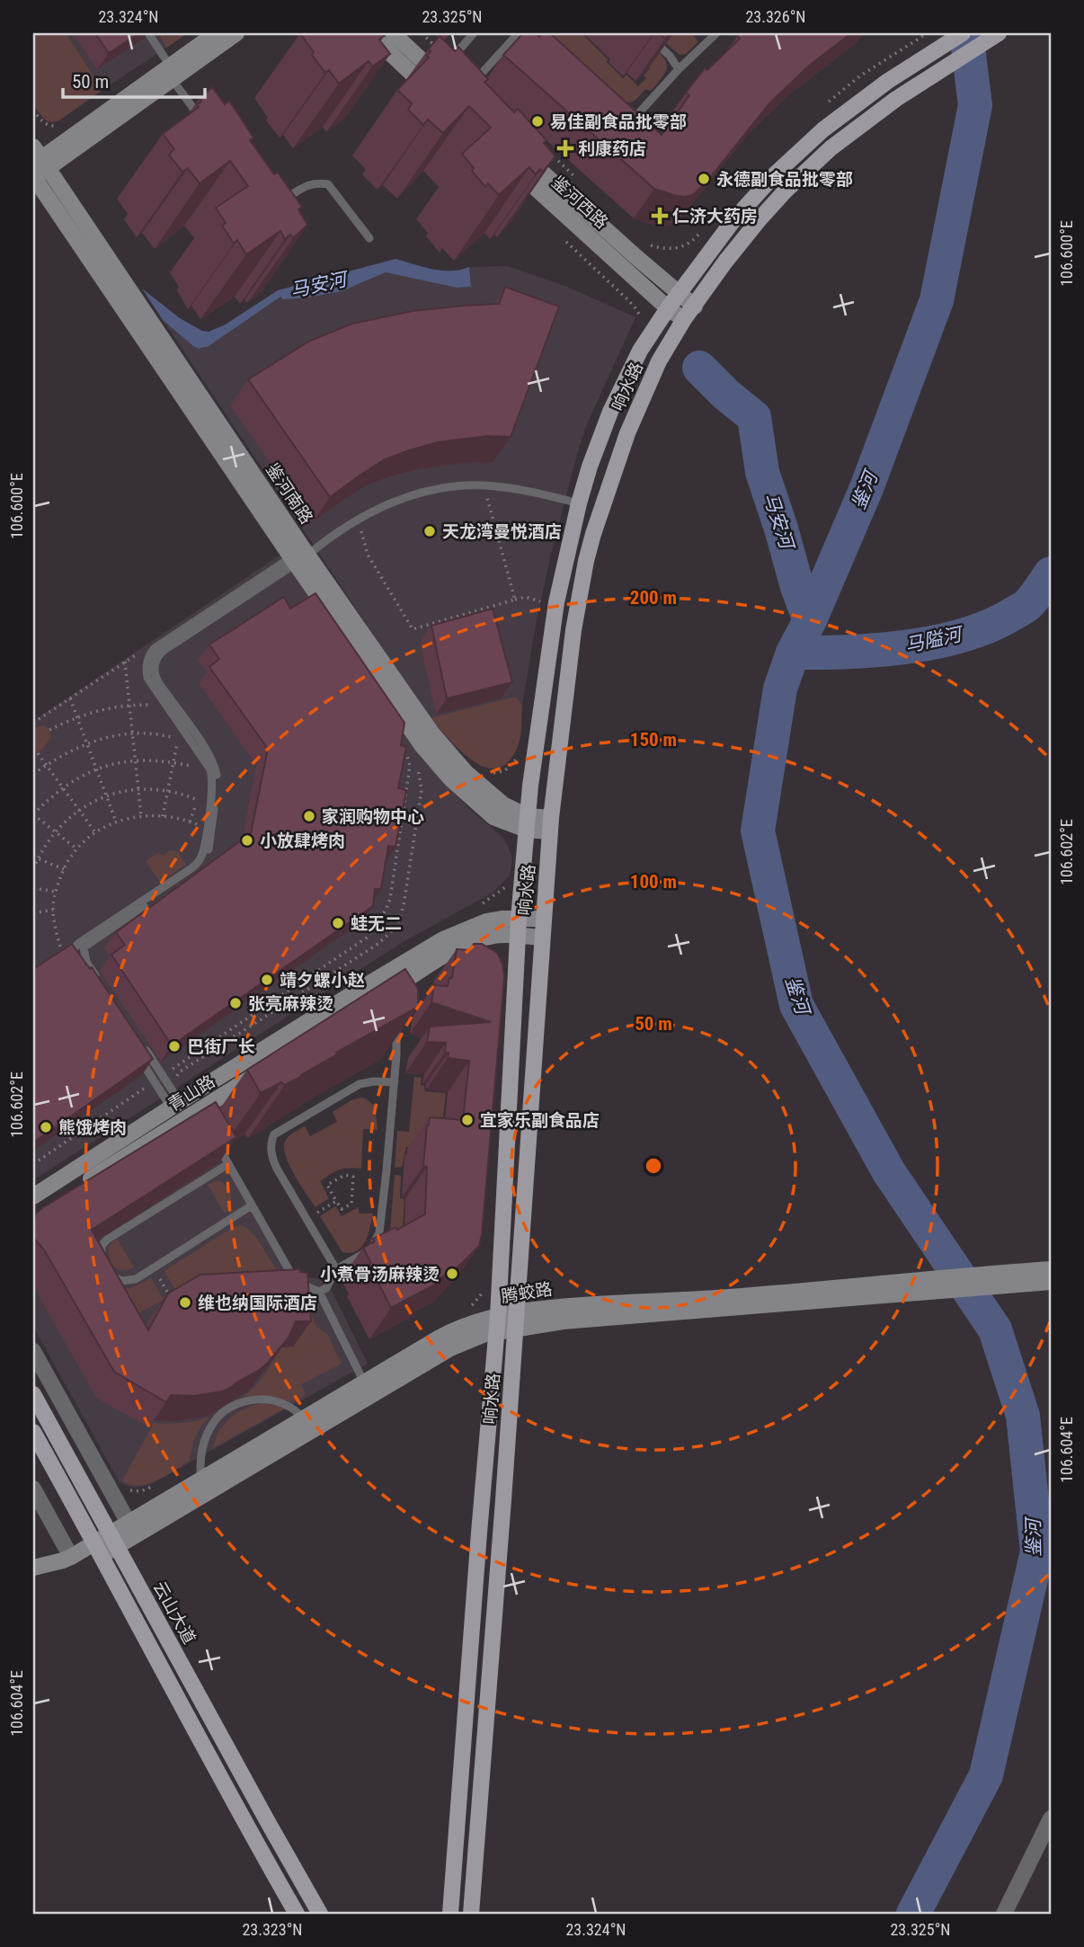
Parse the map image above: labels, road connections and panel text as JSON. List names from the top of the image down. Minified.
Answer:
{"streets":{"main road":["鉴河西路","响水路","鉴河南路","青山路","腾蛟路","云山大道"]},"crossings":[["鉴河西路","响水路"],["响水路","鉴河南路"],["响水路","青山路"],["响水路","腾蛟路"],["腾蛟路","云山大道"]],"water":["马安河","鉴河","马隘河"],"places":{"other":["易佳副食品批零部","永德副食品批零部","天龙湾曼悦酒店","家润购物中心","小放肆烤肉","蛙无二","靖夕螺小赵","张亮麻辣烫","巴街厂长","宜家乐副食品店","熊饿烤肉","小煮骨汤麻辣烫","维也纳国际酒店"],"health":["利康药店","仁济大药房"]},"scale_bar":"50 m","coordinates":["23.324°N","23.325°N","23.326°N","106.600°E","106.602°E","106.604°E","23.323°N"],"rings":["200 m","150 m","100 m","50 m"]}
